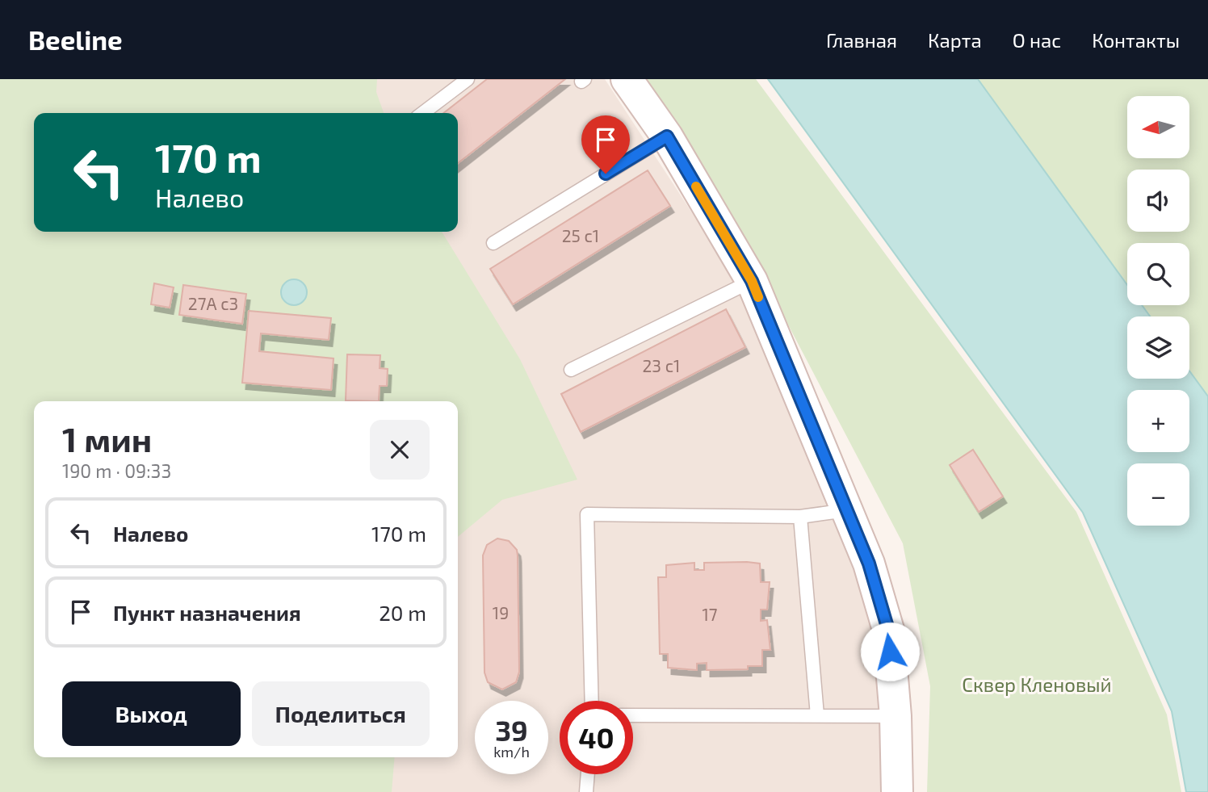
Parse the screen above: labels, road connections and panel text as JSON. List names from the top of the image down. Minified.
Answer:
{"parks":["Сквер Кленовый"],"house_numbers":["25 с1","27А с3","23 с1","19","17"],"north":"left","page":{"header":"Beeline","nav":["Главная","Карта","О нас","Контакты"],"map_buttons":["+","−"],"turn":["170 m","Налево"],"heading":["1 мин","190 m · 09:33"],"list":[{"name":"Налево","value":"170 m"},{"name":"Пункт назначения","value":"20 m"}],"buttons":["Выход","Поделиться"],"speed":"39 km/h","limit":"40"}}
